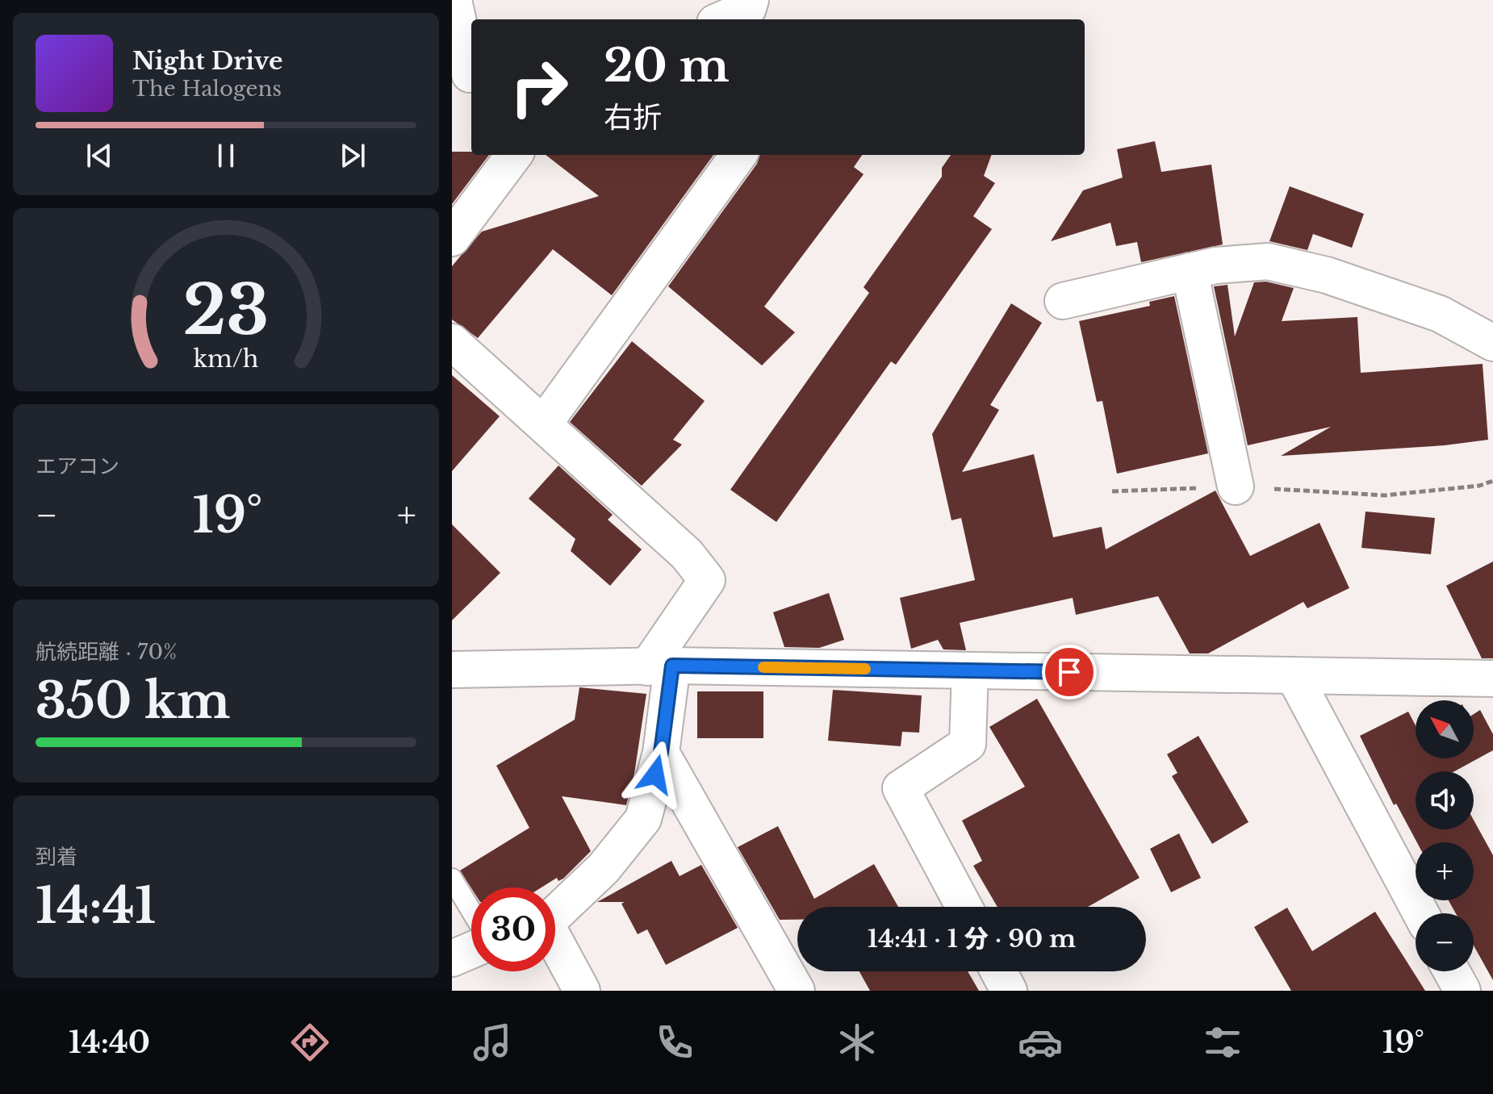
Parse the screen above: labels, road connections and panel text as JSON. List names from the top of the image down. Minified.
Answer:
{"north":"top left","page":{"turn":["20 m","右折"],"song":["Night Drive","The Halogens"],"tile":["エアコン",["航続距離 · 70%","350 km"],["到着","14:41"]],"heat":["−","19°","+"],"map_buttons":["+","−"],"limit":"30","trip":"14:41 · 1 分 · 90 m","tabs":["14:40","19°"],"gauge":["23","km/h"]}}
